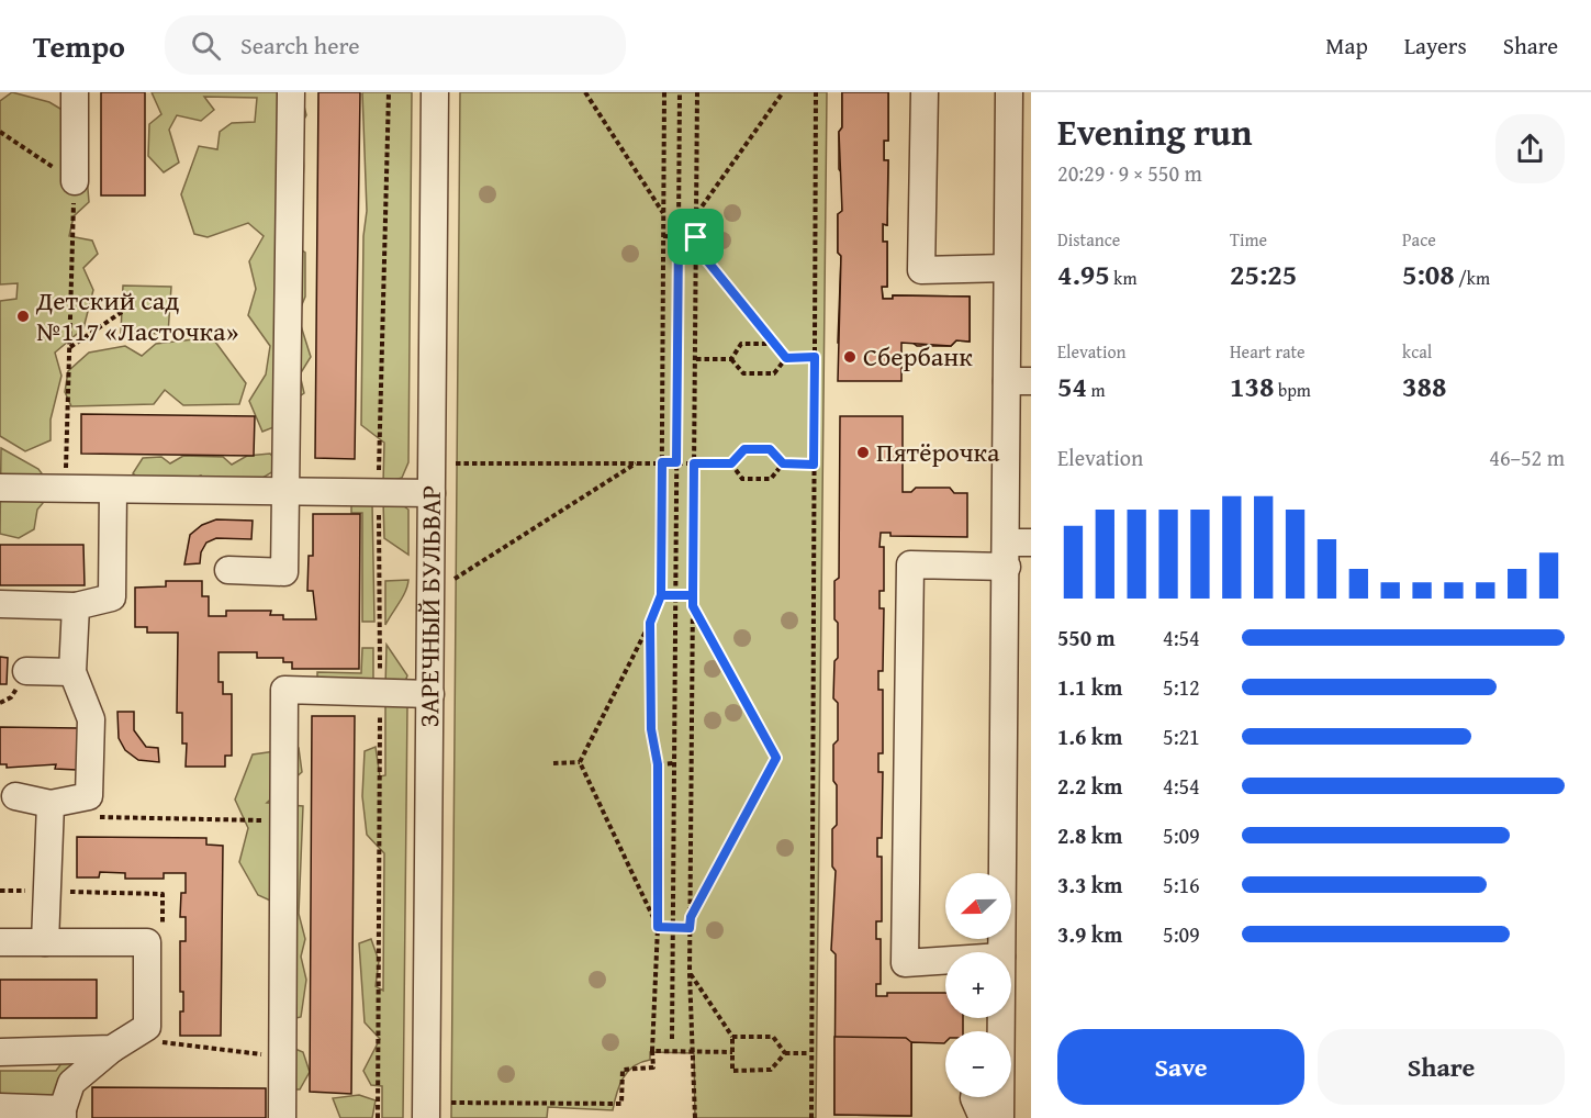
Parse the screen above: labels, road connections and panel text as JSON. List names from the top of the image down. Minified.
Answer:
{"streets":{"street":["ЗАРЕЧНЫЙ БУЛЬВАР"]},"places":["Детский сад №117 «Ласточка»","Сбербанк","Пятёрочка"],"north":"left","page":{"header":"Tempo","search":"Search here","nav":["Map","Layers","Share"],"heading":["Evening run","20:29 · 9 × 550 m"],"stats":[["Distance","4.95 km"],["Time","25:25"],["Pace","5:08 /km"],["Elevation","54 m"],["Heart rate","138 bpm"],["kcal","388"]],"chart":["Elevation","46–52 m"],"list":[{"name":"550 m","note":"4:54"},{"name":"1.1 km","note":"5:12"},{"name":"1.6 km","note":"5:21"},{"name":"2.2 km","note":"4:54"},{"name":"2.8 km","note":"5:09"},{"name":"3.3 km","note":"5:16"},{"name":"3.9 km","note":"5:09"}],"map_buttons":["+","−"],"buttons":["Save","Share"]}}
